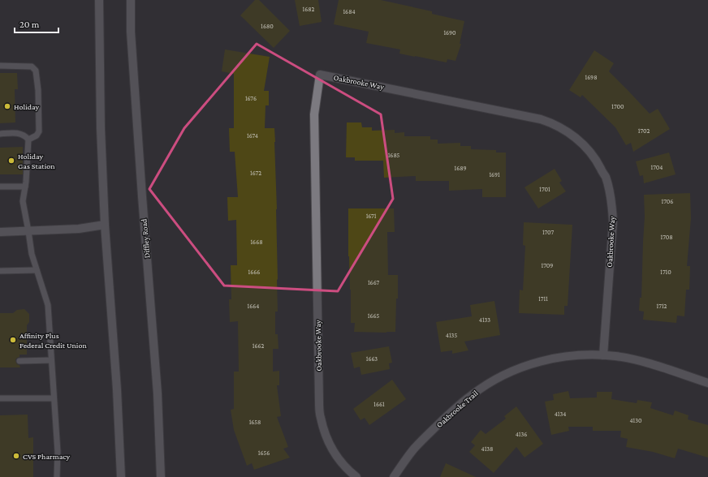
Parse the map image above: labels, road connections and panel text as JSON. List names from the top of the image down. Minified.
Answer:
{"streets":{"street":["Oakbrooke Way","Diffley Road","Oakbrooke Trail"]},"crossings":[["Oakbrooke Way","Oakbrooke Trail"]],"places":["Holiday","Holiday Gas Station","Affinity Plus Federal Credit Union","CVS Pharmacy"],"house_numbers":["1682","1684","1680","1690","1698","1676","1700","1702","1674","1685","1704","1689","1672","1691","1701","1706","1671","1707","1708","1668","1709","1666","1710","1667","1711","1664","1712","1665","4133","4135","1662","1663","1661","4134","4130","1658","4136","4138","1656"],"scale_bar":"20 m"}
